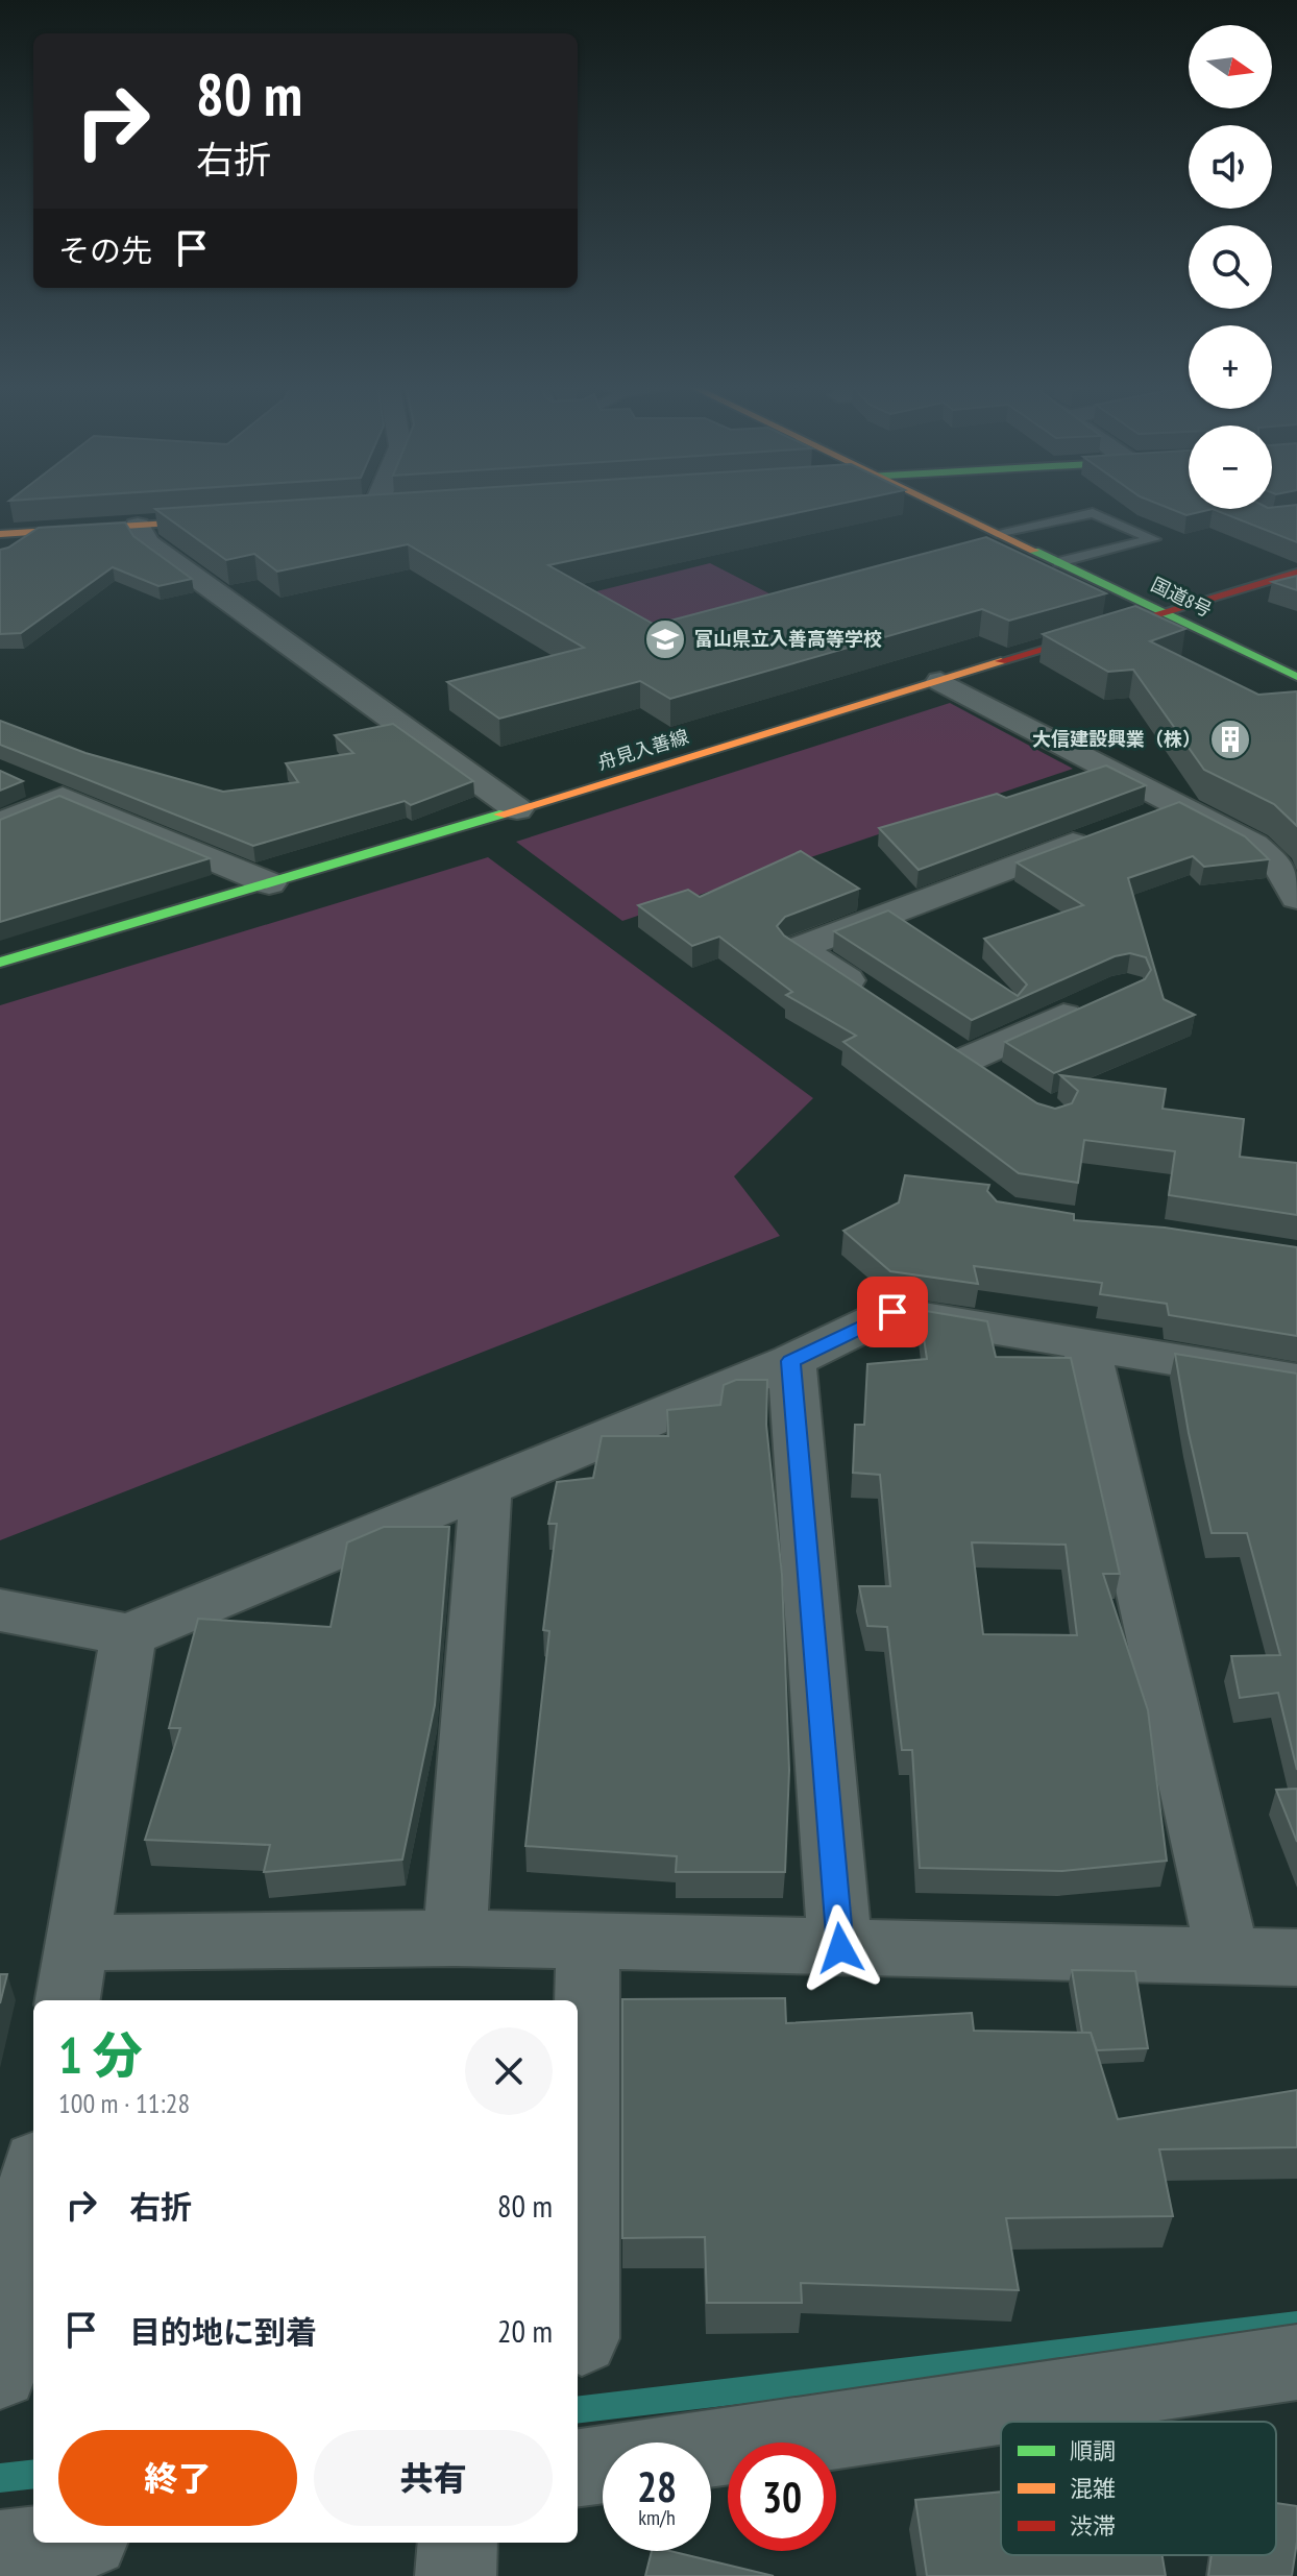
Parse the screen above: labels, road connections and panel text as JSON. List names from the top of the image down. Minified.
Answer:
{"streets":{"main road":["国道8号","舟見入善線"]},"crossings":[["国道8号","舟見入善線"]],"places":{"school or university":["富山県立入善高等学校"],"building":["大信建設興業（株）"]},"legend":["順調","混雑","渋滞"],"north":"right","page":{"map_buttons":["+","−"],"turn":["80 m","右折"],"then":"その先","heading":["1 分","100 m · 11:28"],"list":[{"name":"右折","value":"80 m"},{"name":"目的地に到着","value":"20 m"}],"buttons":["終了","共有"],"speed":"28 km/h","limit":"30"}}
